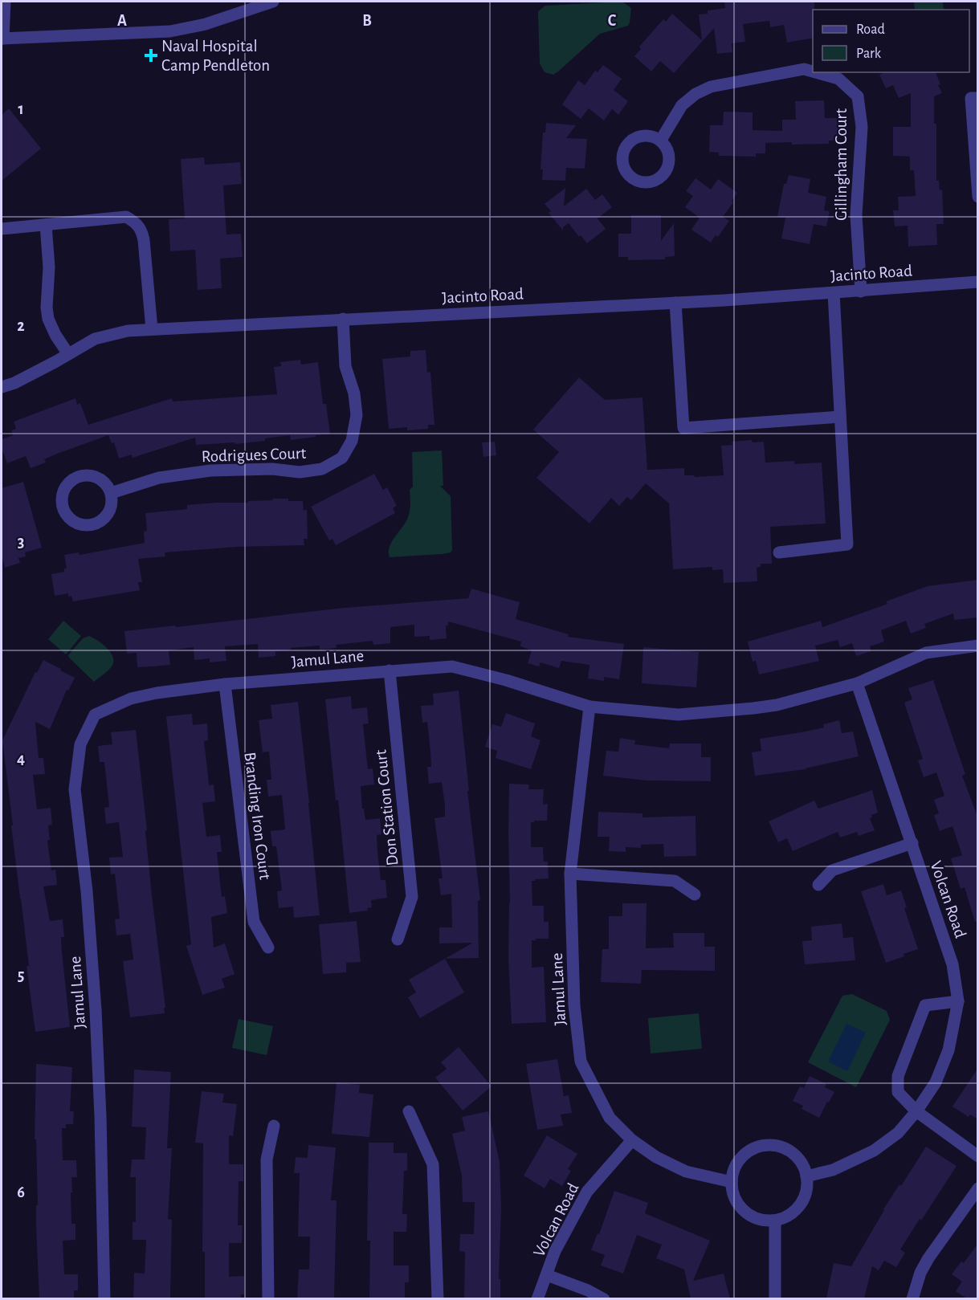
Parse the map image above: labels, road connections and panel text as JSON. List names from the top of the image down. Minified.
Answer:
{"streets":{"street":["Gillingham Court","Jacinto Road","Rodrigues Court","Jamul Lane","Don Station Court","Branding Iron Court","Volcan Road"]},"crossings":[["Gillingham Court","Jacinto Road"],["Jacinto Road","Rodrigues Court"],["Jamul Lane","Don Station Court"],["Jamul Lane","Branding Iron Court"],["Jamul Lane","Volcan Road"]],"places":{"health":["Naval Hospital Camp Pendleton"]},"legend":["Road","Park"],"grid":{"columns":["A","B","C"],"rows":["1","2","3","4","5","6"]}}
